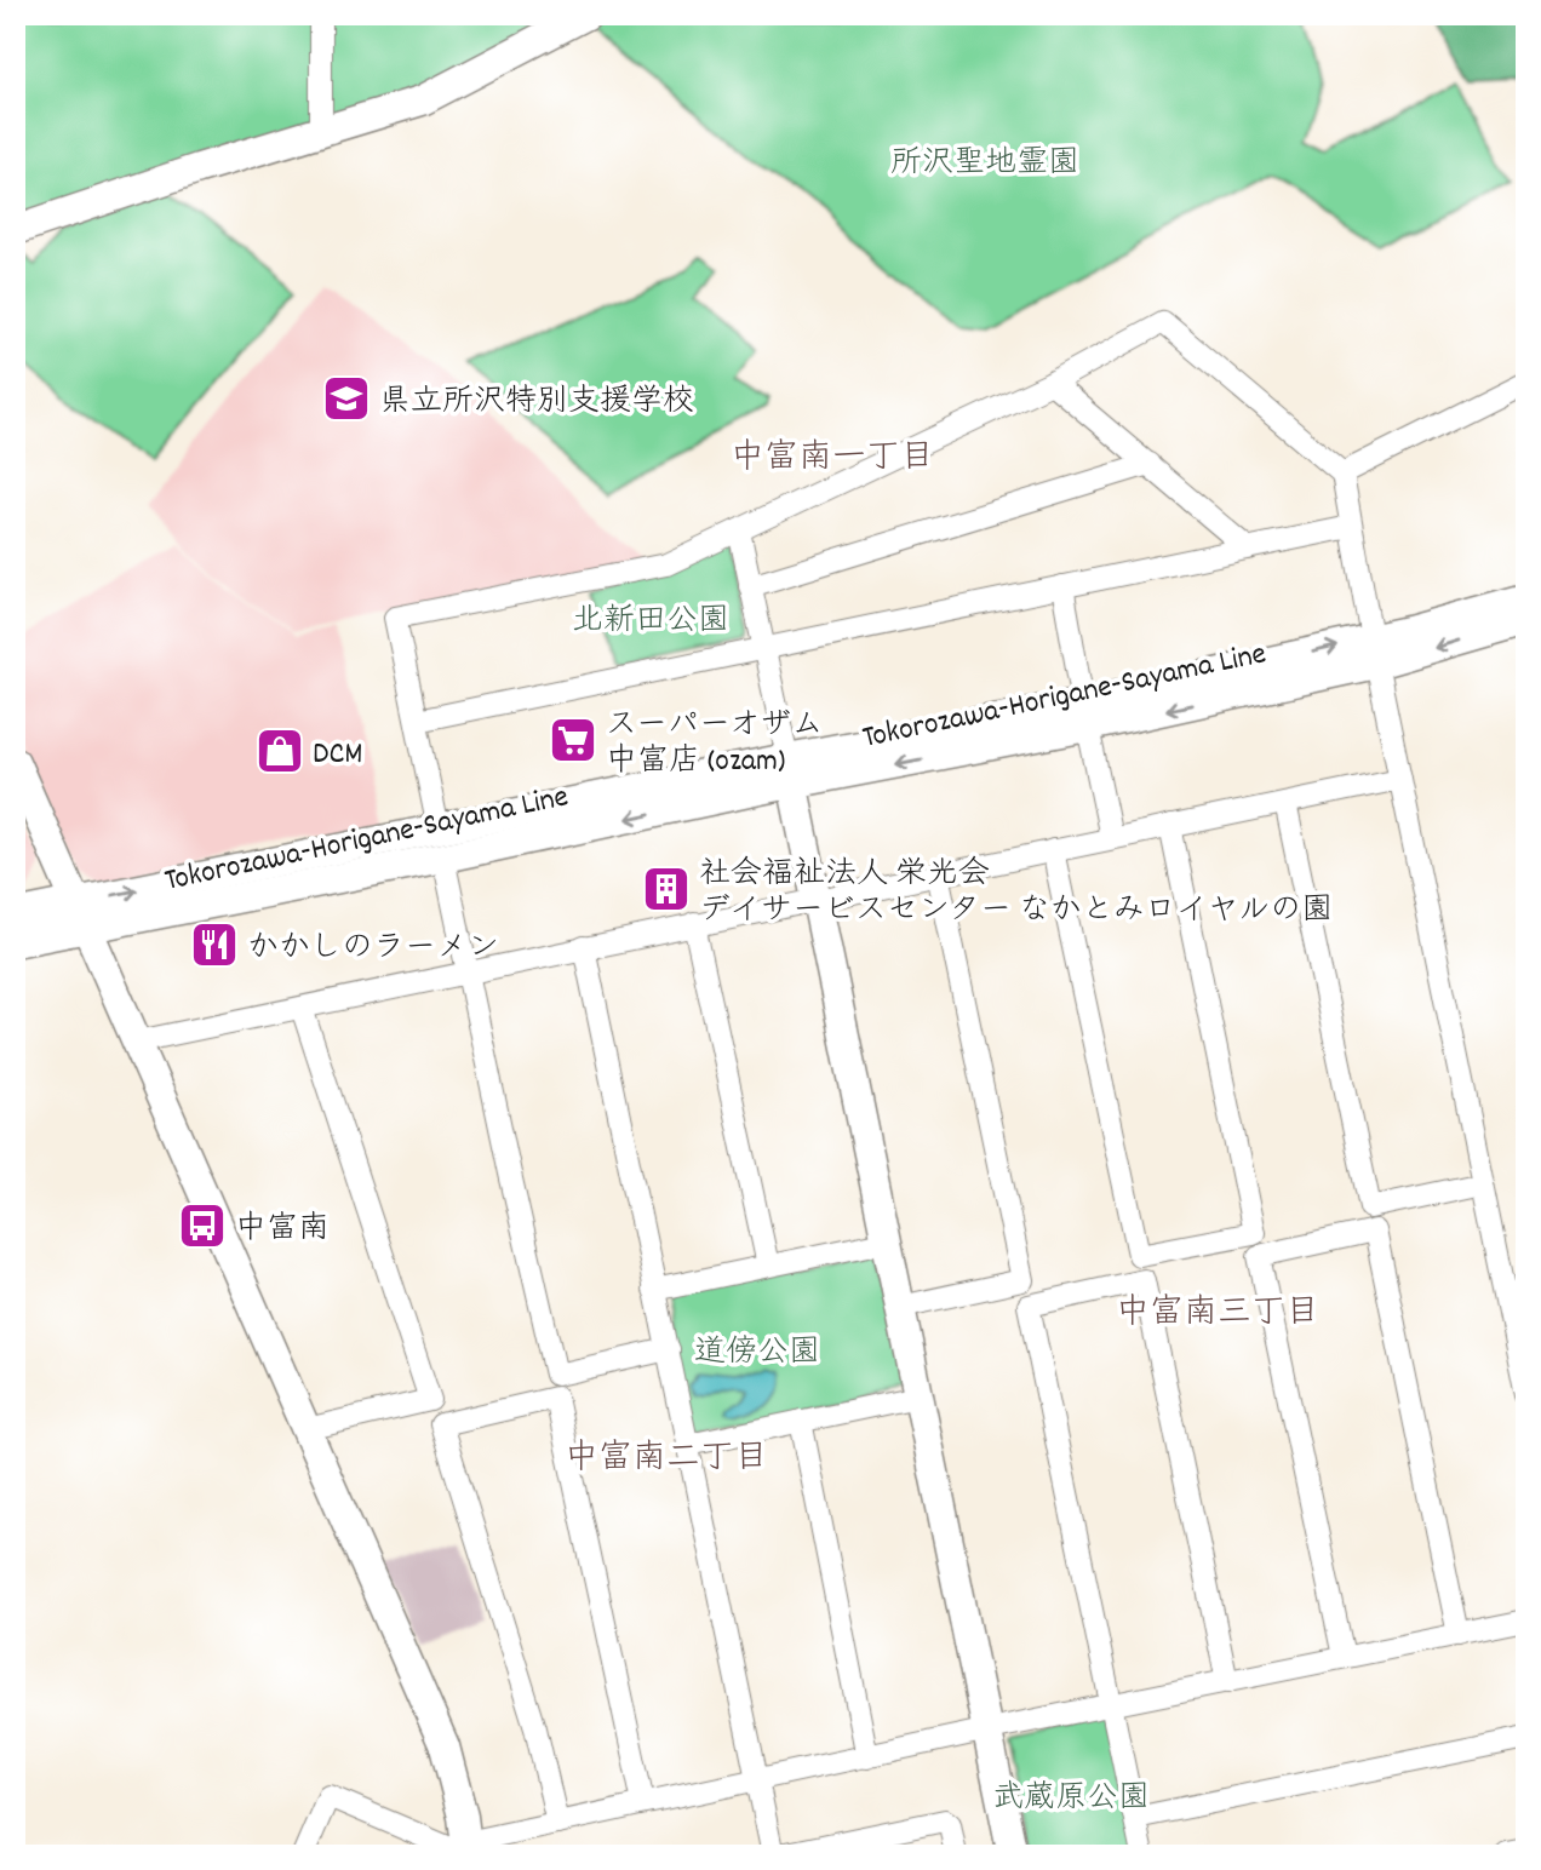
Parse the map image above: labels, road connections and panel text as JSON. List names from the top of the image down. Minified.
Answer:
{"streets":{"street":["Tokorozawa-Horigane-Sayama Line"]},"districts":["中富南一丁目","中富南三丁目","中富南二丁目"],"parks":["所沢聖地霊園","北新田公園","道傍公園","武蔵原公園"],"places":{"school or university":["県立所沢特別支援学校"],"supermarket":["スーパーオザム 中富店 (ozam)"],"shop":["DCM"],"building":["社会福祉法人 栄光会 デイサービスセンター なかとみロイヤルの園"],"restaurant":["かかしのラーメン"],"bus stop":["中富南"]}}
